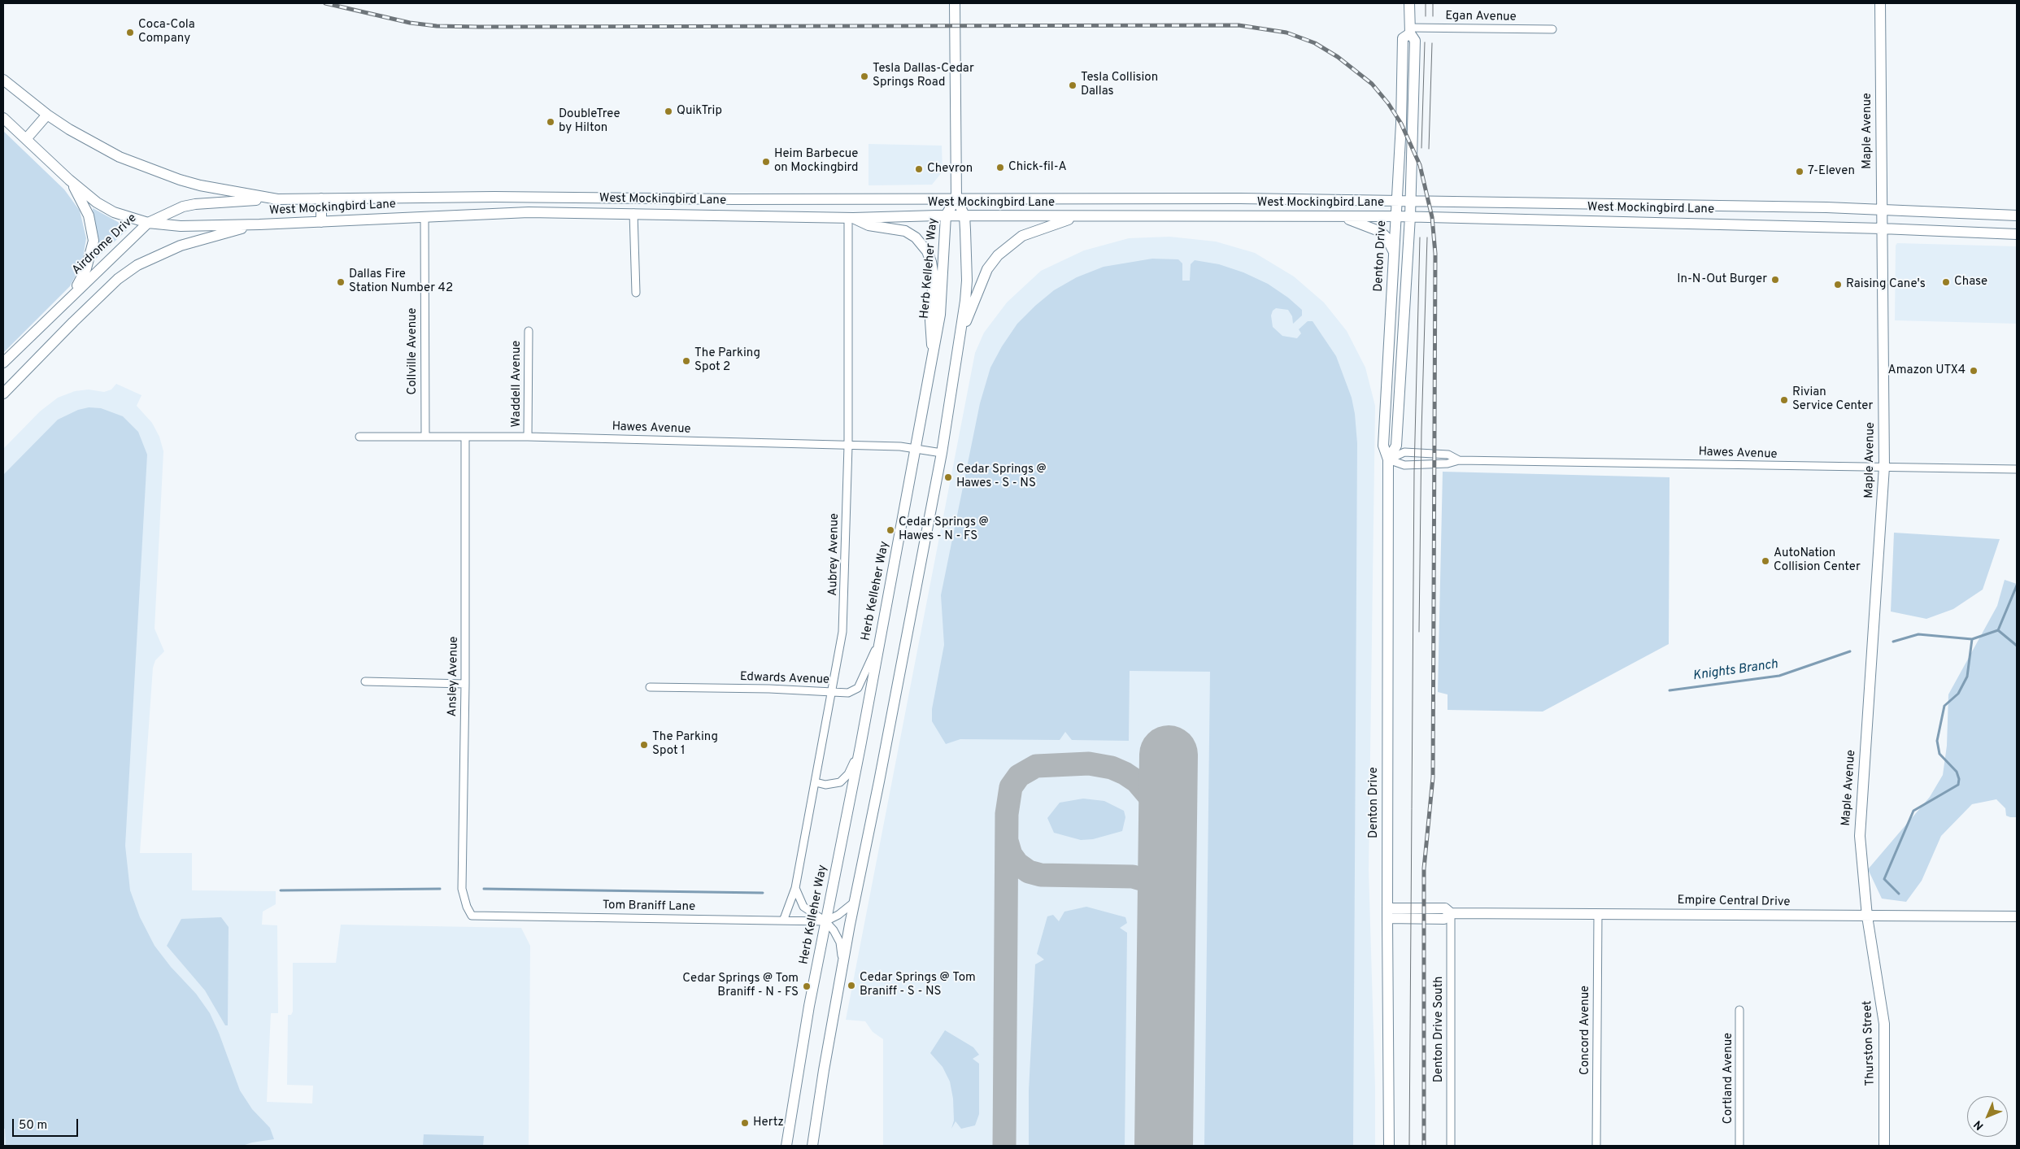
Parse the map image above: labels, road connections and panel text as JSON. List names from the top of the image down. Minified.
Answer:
{"streets":{"main road":["Maple Avenue","West Mockingbird Lane","Airdrome Drive","Denton Drive","Herb Kelleher Way","Empire Central Drive","Thurston Street"],"street":["Egan Avenue","Collville Avenue","Waddell Avenue","Hawes Avenue","Aubrey Avenue","Ansley Avenue","Edwards Avenue","Tom Braniff Lane","Denton Drive South","Concord Avenue","Cortland Avenue"]},"crossings":[["Egan Avenue","Denton Drive"],["Maple Avenue","West Mockingbird Lane"],["Maple Avenue","Hawes Avenue"],["Maple Avenue","Empire Central Drive"],["Maple Avenue","Thurston Street"],["West Mockingbird Lane","Airdrome Drive"],["West Mockingbird Lane","Denton Drive"],["West Mockingbird Lane","Herb Kelleher Way"],["West Mockingbird Lane","Collville Avenue"],["West Mockingbird Lane","Aubrey Avenue"],["Denton Drive","Hawes Avenue"],["Denton Drive","Empire Central Drive"],["Herb Kelleher Way","Hawes Avenue"],["Herb Kelleher Way","Edwards Avenue"],["Herb Kelleher Way","Tom Braniff Lane"],["Collville Avenue","Hawes Avenue"],["Waddell Avenue","Hawes Avenue"],["Hawes Avenue","Aubrey Avenue"],["Hawes Avenue","Ansley Avenue"],["Aubrey Avenue","Edwards Avenue"],["Aubrey Avenue","Tom Braniff Lane"],["Ansley Avenue","Tom Braniff Lane"],["Empire Central Drive","Denton Drive South"],["Empire Central Drive","Concord Avenue"],["Empire Central Drive","Thurston Street"]],"water":["Knights Branch"],"places":["Coca-Cola Company","Tesla Dallas-Cedar Springs Road","Tesla Collision Dallas","QuikTrip","DoubleTree by Hilton","Heim Barbecue on Mockingbird","Chick-fil-A","Chevron","7-Eleven","In-N-Out Burger","Dallas Fire Station Number 42","Chase","Raising Cane's","The Parking Spot 2","Amazon UTX4","Rivian Service Center","Cedar Springs @ Hawes - S - NS","Cedar Springs @ Hawes - N - FS","AutoNation Collision Center","The Parking Spot 1","Cedar Springs @ Tom Braniff - S - NS","Cedar Springs @ Tom Braniff - N - FS","Hertz"],"scale_bar":"50 m","north":"bottom left"}
